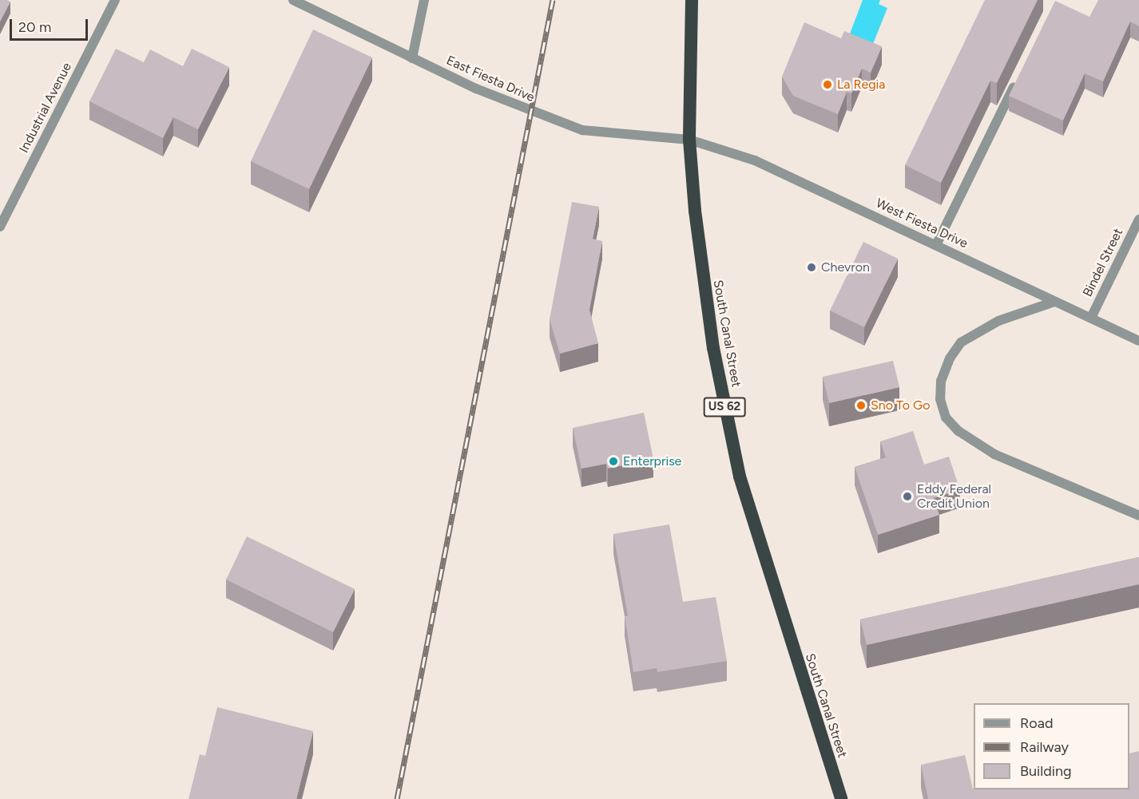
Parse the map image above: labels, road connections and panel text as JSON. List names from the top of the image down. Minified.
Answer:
{"streets":{"highway":["South Canal Street","US 62"],"street":["East Fiesta Drive","Industrial Avenue","West Fiesta Drive","Bindel Street"]},"crossings":[["East Fiesta Drive","West Fiesta Drive"],["East Fiesta Drive","South Canal Street"],["West Fiesta Drive","Bindel Street"],["West Fiesta Drive","South Canal Street"]],"places":["La Regia","Chevron","Sno To Go","Enterprise","Eddy Federal Credit Union"],"legend":["Road","Railway","Building"],"scale_bar":"20 m"}
